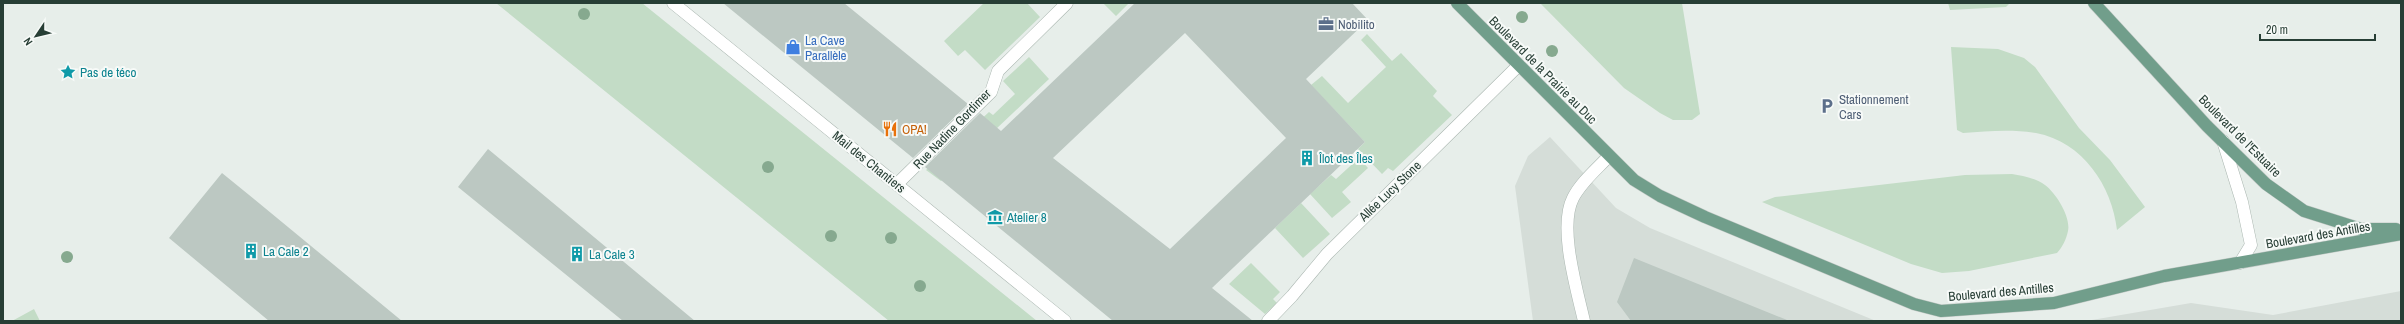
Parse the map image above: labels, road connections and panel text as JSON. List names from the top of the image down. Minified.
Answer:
{"streets":{"main road":["Boulevard de la Prairie au Duc","Boulevard de l'Estuaire","Boulevard des Antilles"],"street":["Rue Nadine Gordimer","Mail des Chantiers","Allée Lucy Stone"]},"crossings":[["Boulevard de la Prairie au Duc","Allée Lucy Stone"],["Boulevard de la Prairie au Duc","Boulevard des Antilles"],["Rue Nadine Gordimer","Mail des Chantiers"]],"places":{"office":["Nobilito"],"shop":["La Cave Parallèle"],"place":["Pas de téco"],"parking":["Stationnement Cars"],"restaurant":["OPA!"],"building":["Îlot des Îles","La Cale 2","La Cale 3"],"museum":["Atelier 8"]},"scale_bar":"20 m","north":"bottom left"}
